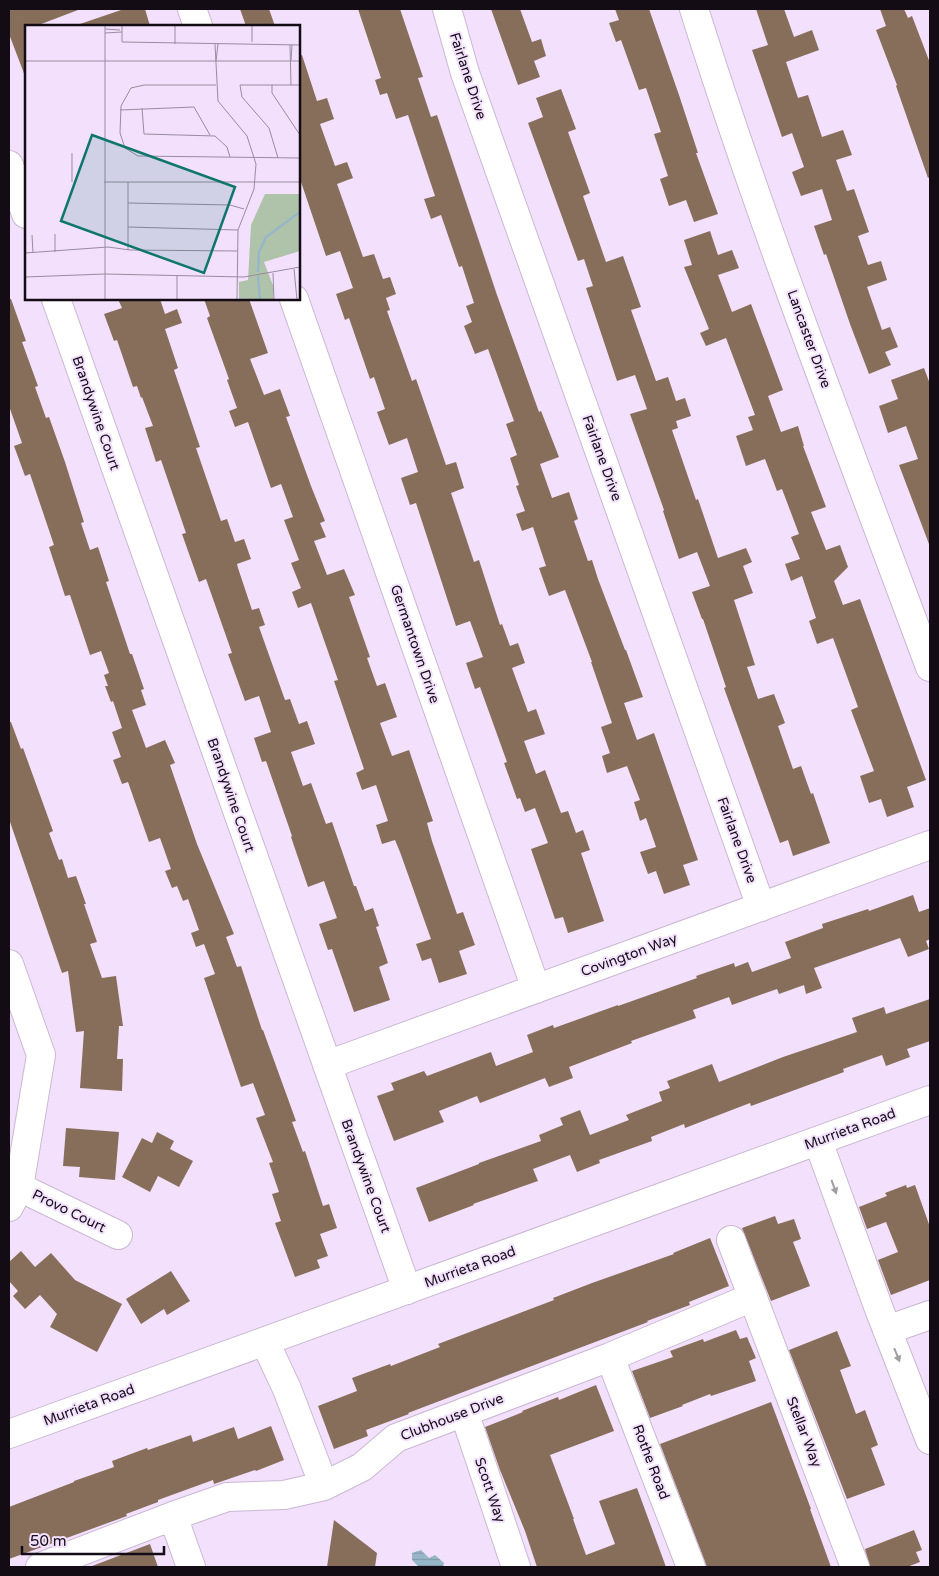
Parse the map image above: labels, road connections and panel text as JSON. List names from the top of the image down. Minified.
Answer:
{"streets":{"street":["Fairlane Drive","Lancaster Drive","Brandywine Court","Germantown Drive","Covington Way","Murrieta Road","Provo Court","Clubhouse Drive","Stellar Way","Rothe Road","Scott Way"]},"crossings":[["Fairlane Drive","Covington Way"],["Brandywine Court","Covington Way"],["Brandywine Court","Murrieta Road"],["Germantown Drive","Covington Way"],["Clubhouse Drive","Stellar Way"],["Clubhouse Drive","Rothe Road"],["Clubhouse Drive","Scott Way"]],"scale_bar":"50 m"}
